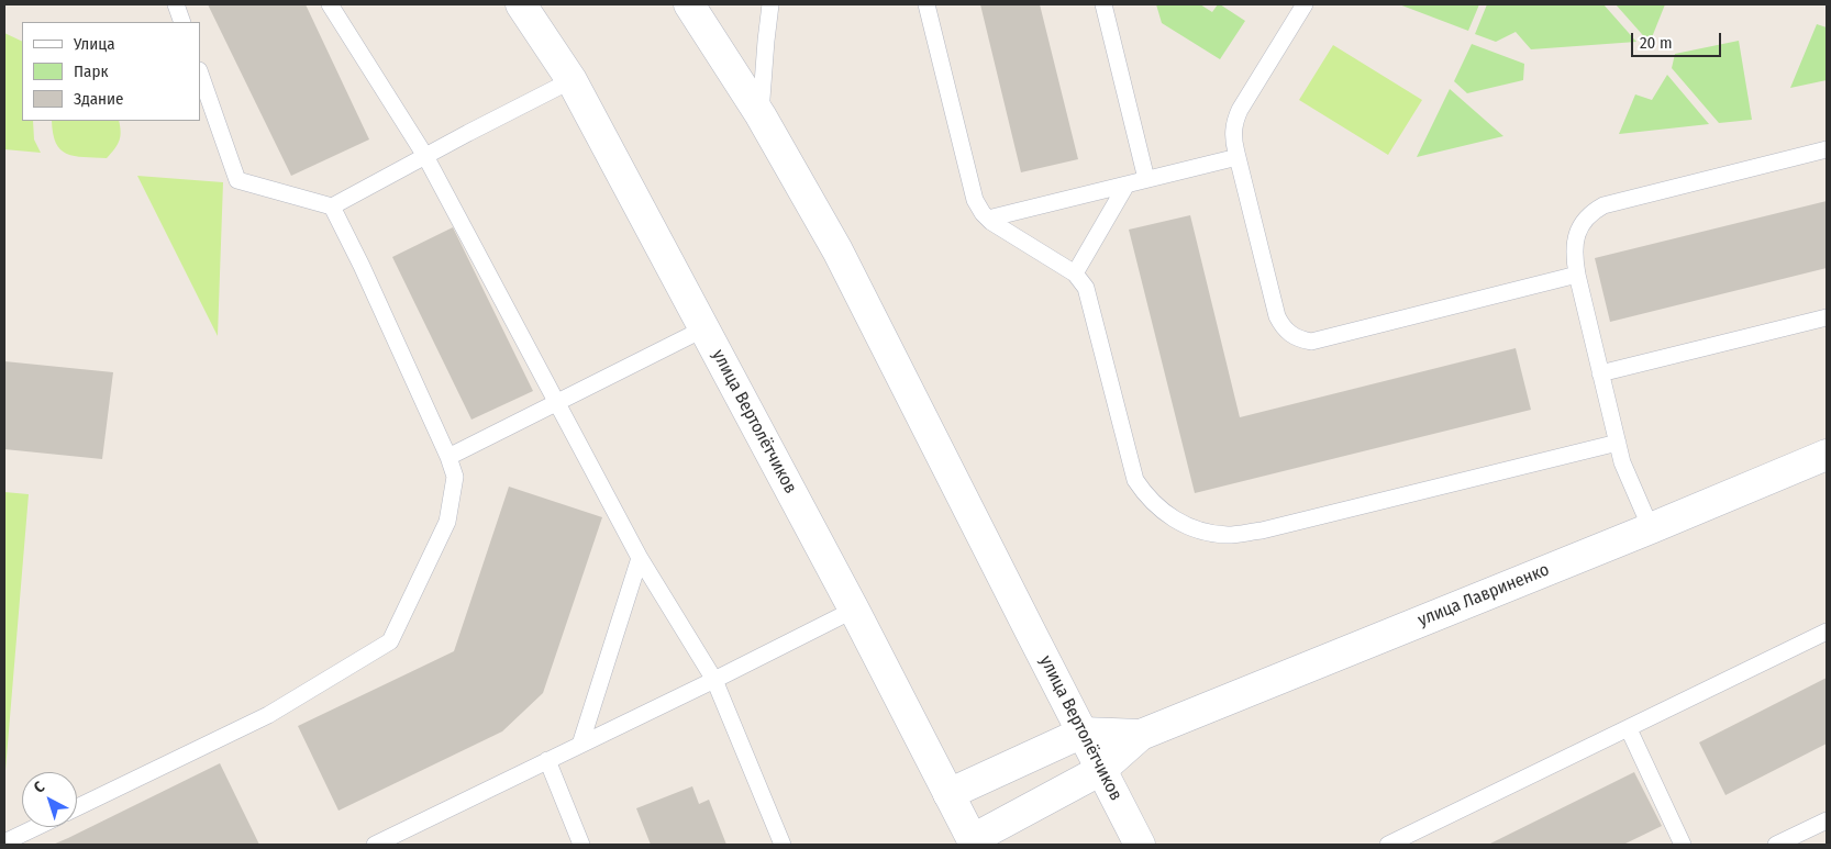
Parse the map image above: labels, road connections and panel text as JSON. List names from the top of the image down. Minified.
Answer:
{"streets":{"main road":["улица Вертолётчиков","улица Лавриненко"]},"crossings":[["улица Вертолётчиков","улица Лавриненко"]],"legend":["Улица","Парк","Здание"],"scale_bar":"20 m","north":"top left"}
